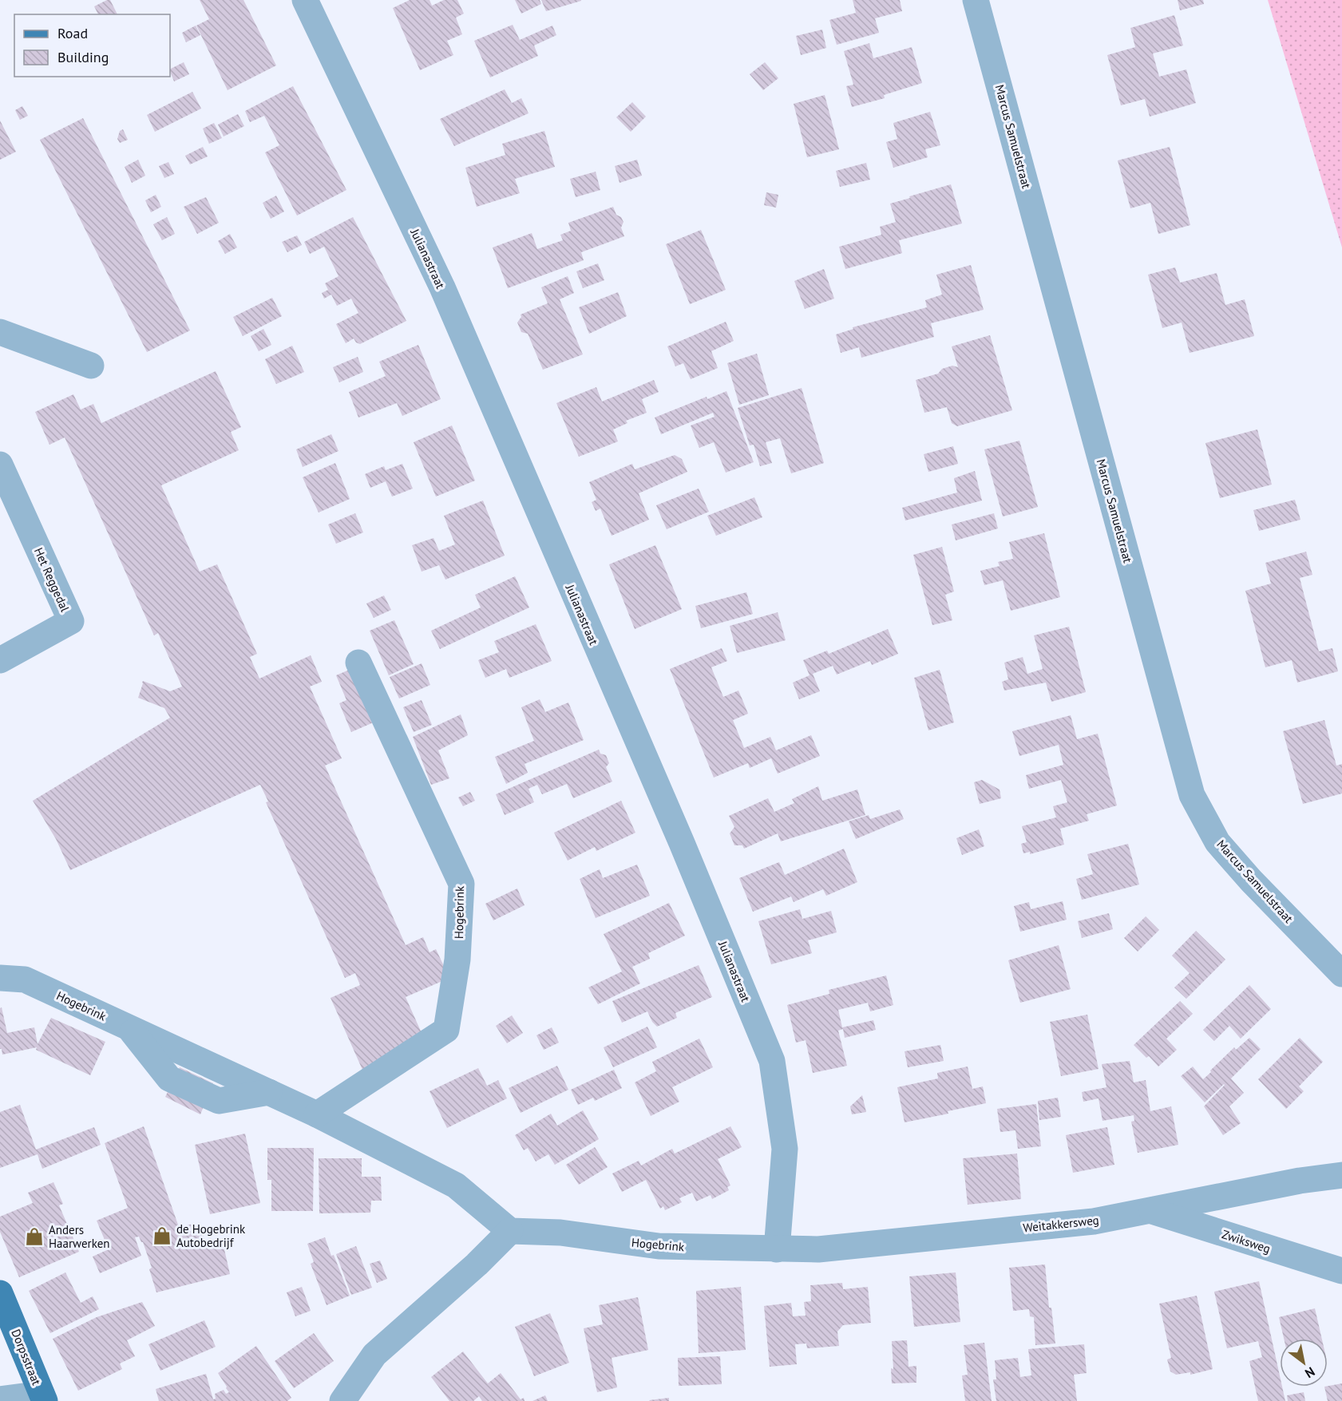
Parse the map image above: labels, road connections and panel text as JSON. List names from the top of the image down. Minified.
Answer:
{"streets":{"main road":["Dorpsstraat"],"street":["Marcus Samuelstraat","Julianastraat","Het Reggedal","Hogebrink","Weitakkersweg","Zwiksweg"]},"crossings":[["Julianastraat","Hogebrink"],["Julianastraat","Weitakkersweg"],["Hogebrink","Weitakkersweg"],["Weitakkersweg","Zwiksweg"]],"places":{"shop":["de Hogebrink Autobedrijf","Anders Haarwerken"]},"legend":["Road","Building"],"north":"bottom right"}
